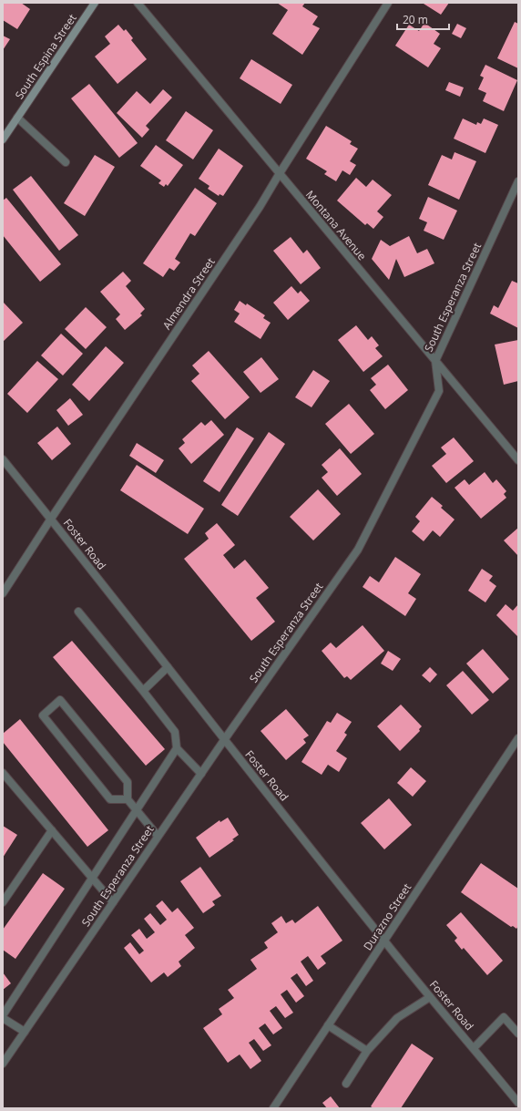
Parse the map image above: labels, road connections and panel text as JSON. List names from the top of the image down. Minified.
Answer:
{"streets":{"street":["South Espina Street","Montana Avenue","Almendra Street","South Esperanza Street","Foster Road","Durazno Street"]},"crossings":[["Montana Avenue","Almendra Street"],["Montana Avenue","South Esperanza Street"],["Almendra Street","Foster Road"],["South Esperanza Street","Foster Road"],["Foster Road","Durazno Street"]],"scale_bar":"20 m"}
